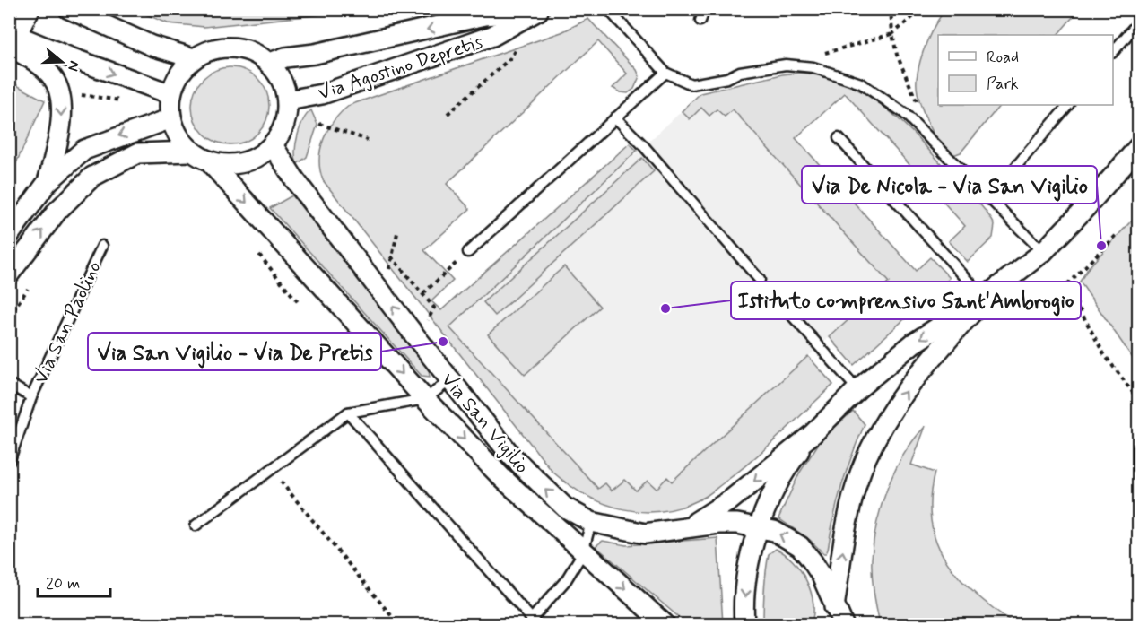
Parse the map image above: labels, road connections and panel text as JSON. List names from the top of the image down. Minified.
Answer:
{"streets":{"street":["Via Agostino Depretis","Via San Vigilio"],"lane":["Via San Paolino"]},"crossings":[["Via Agostino Depretis","Via San Vigilio"]],"places":["Via De Nicola - Via San Vigilio","Istituto comprensivo Sant'Ambrogio","Via San Vigilio - Via De Pretis"],"legend":["Road","Park"],"scale_bar":"20 m","north":"right"}
